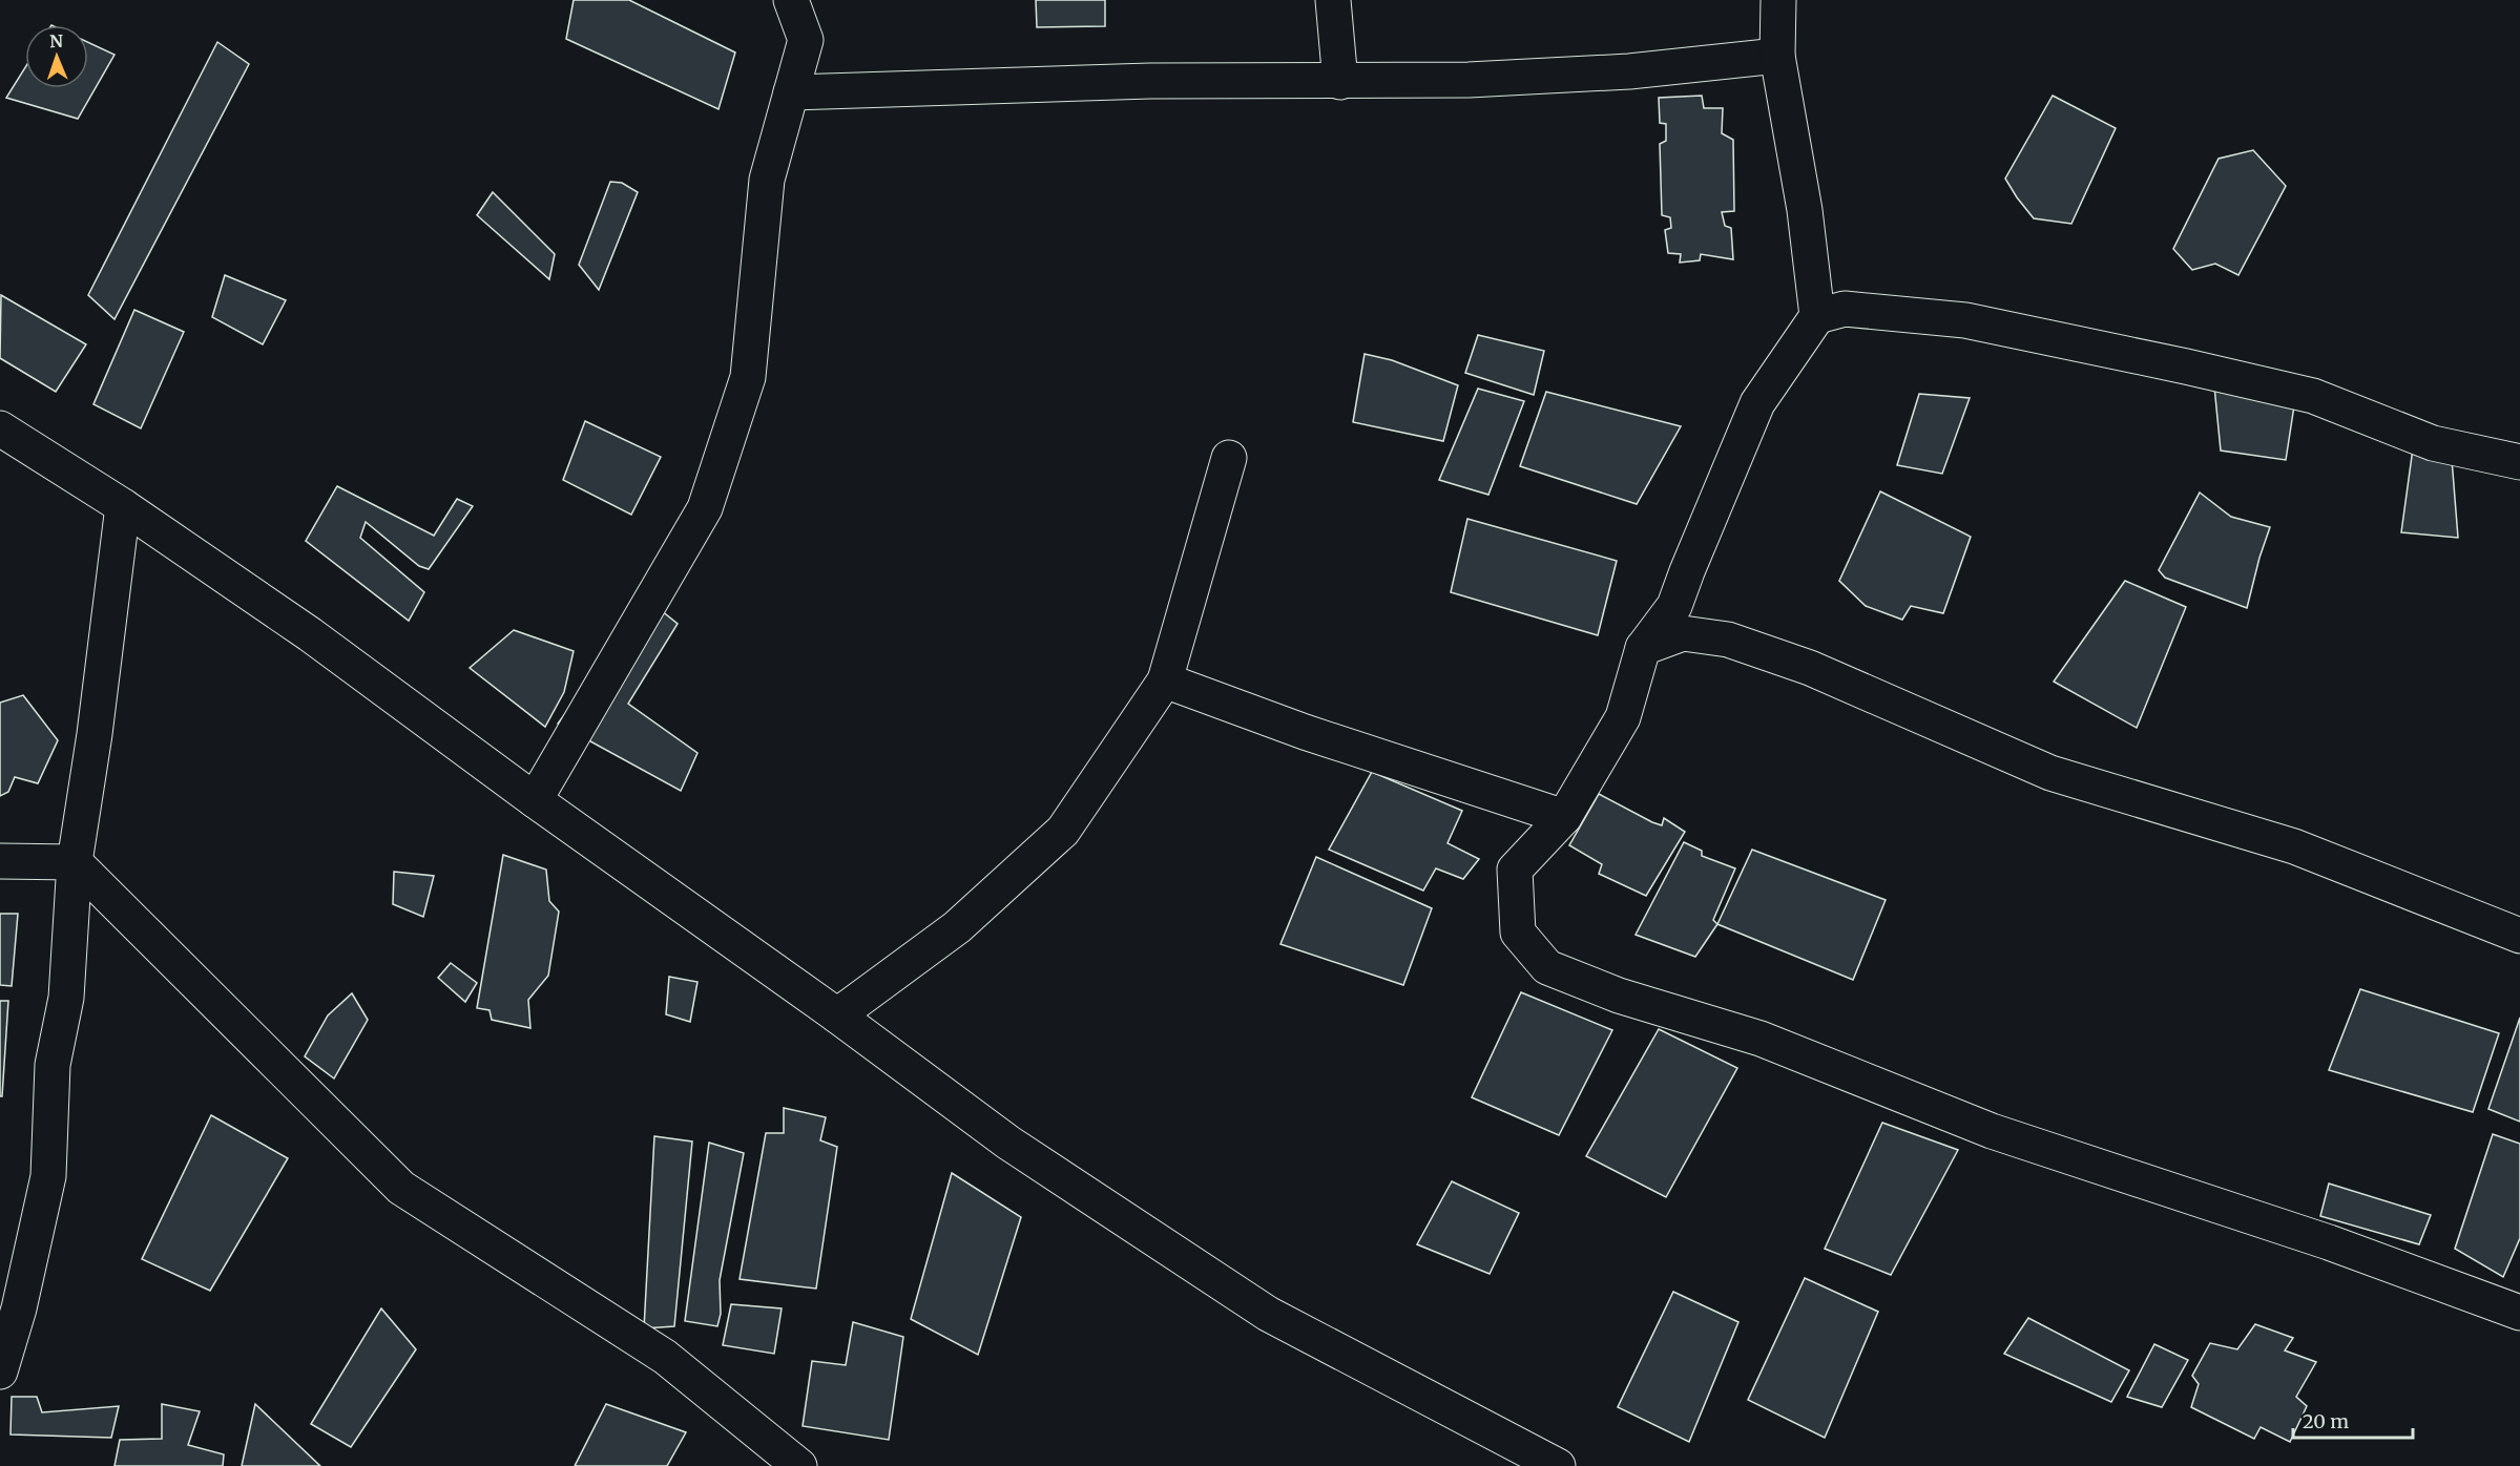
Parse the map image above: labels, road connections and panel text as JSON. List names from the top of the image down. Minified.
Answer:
{"scale_bar":"20 m","north":"top"}
